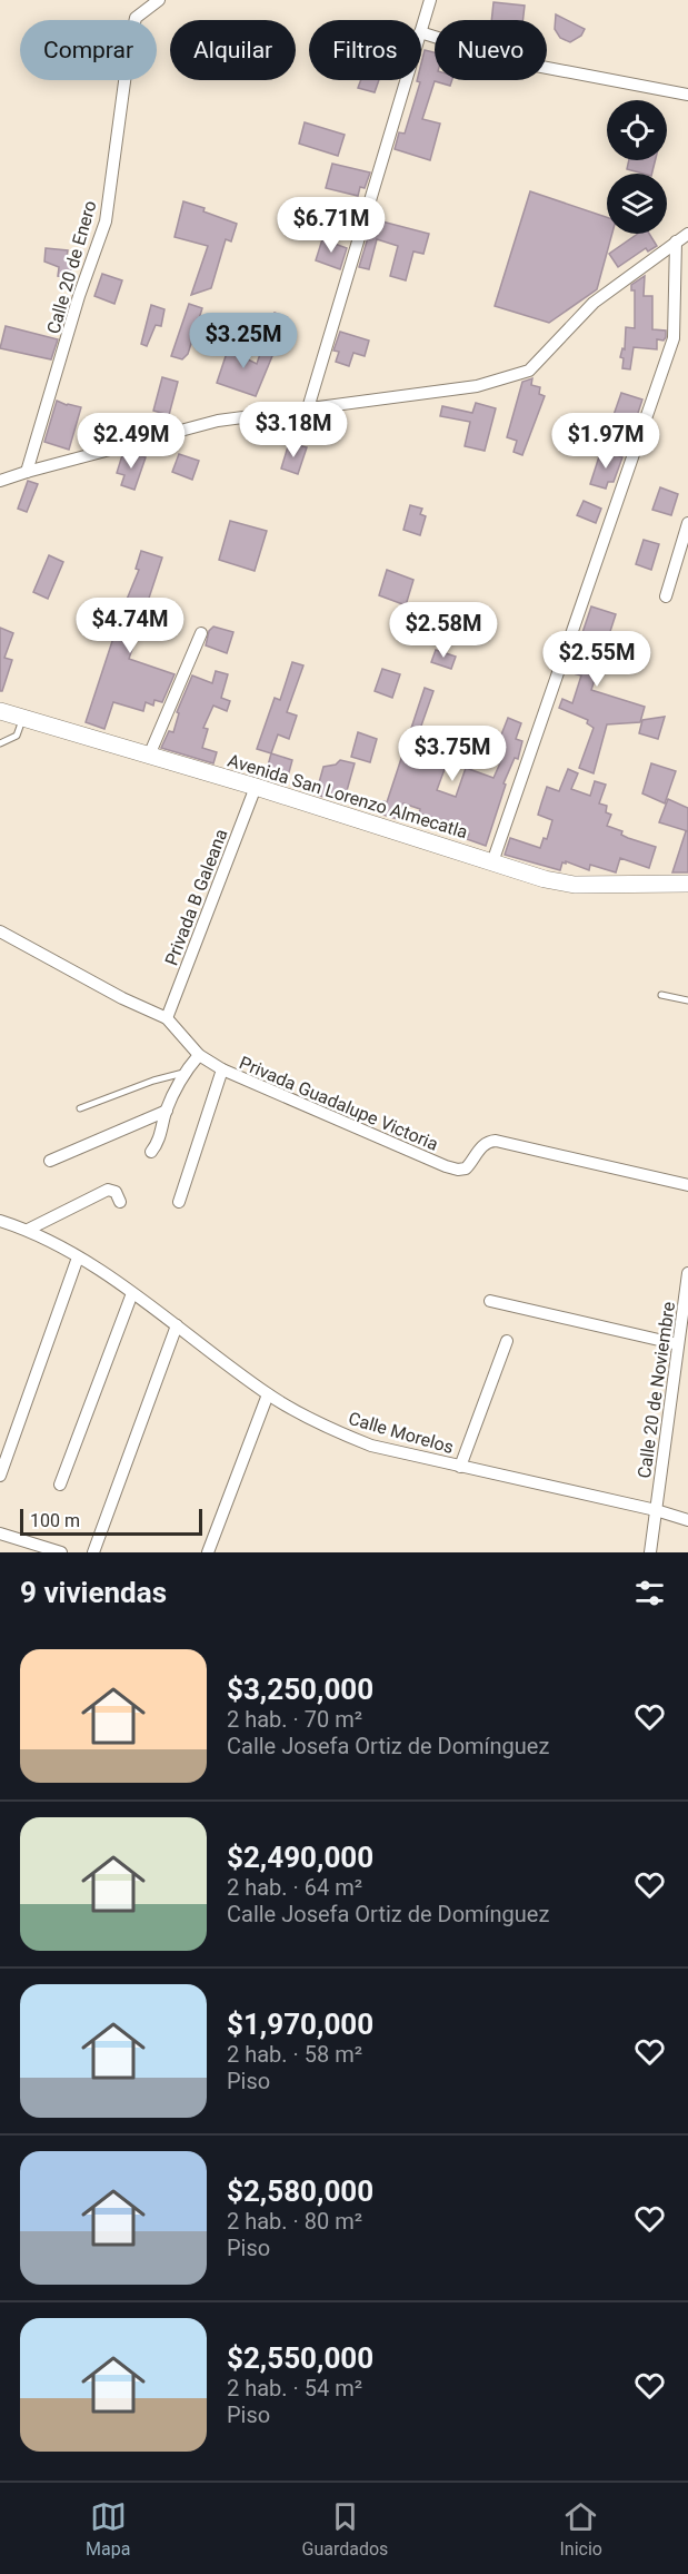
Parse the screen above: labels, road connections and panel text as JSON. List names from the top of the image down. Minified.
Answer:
{"streets":{"main road":["Avenida San Lorenzo Almecatla"],"street":["Calle 20 de Enero","Privada B Galeana","Privada Guadalupe Victoria","Calle 20 de Noviembre","Calle Morelos"]},"crossings":[["Avenida San Lorenzo Almecatla","Privada B Galeana"],["Privada B Galeana","Privada Guadalupe Victoria"],["Calle 20 de Noviembre","Calle Morelos"]],"scale_bar":"100 m","page":{"chip":["Comprar","Alquilar","Filtros","Nuevo"],"price":["$6.71M","$3.25M","$3.18M","$2.49M","$1.97M","$4.74M","$2.58M","$2.55M","$3.75M"],"scale":"100 m","heading":"9 viviendas","list":[{"name":"$3,250,000","note":"2 hab. · 70 m² · Calle Josefa Ortiz de Domínguez"},{"name":"$2,490,000","note":"2 hab. · 64 m² · Calle Josefa Ortiz de Domínguez"},{"name":"$1,970,000","note":"2 hab. · 58 m² · Piso"},{"name":"$2,580,000","note":"2 hab. · 80 m² · Piso"},{"name":"$2,550,000","note":"2 hab. · 54 m² · Piso"}],"tabs":["Mapa","Guardados","Inicio"]}}
